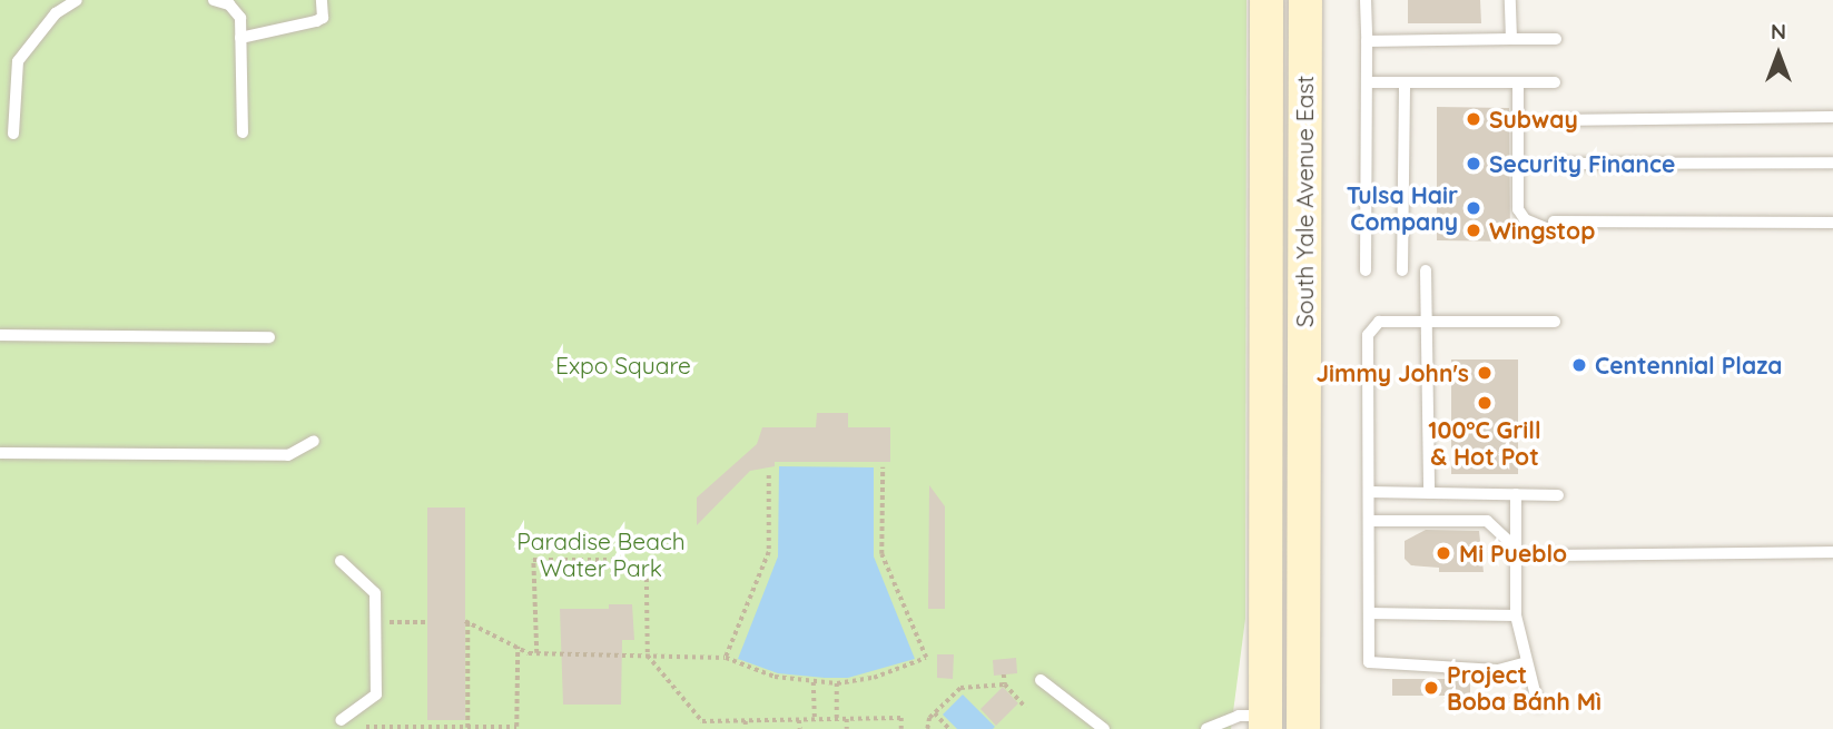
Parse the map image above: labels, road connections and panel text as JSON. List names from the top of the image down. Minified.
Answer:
{"streets":{"main road":["South Yale Avenue East"]},"parks":["Expo Square","Paradise Beach Water Park"],"places":["Subway","Security Finance","Tulsa Hair Company","Wingstop","Centennial Plaza","Jimmy John's","100°C Grill & Hot Pot","Mi Pueblo","Project Boba Bánh Mì"],"north":"top"}
